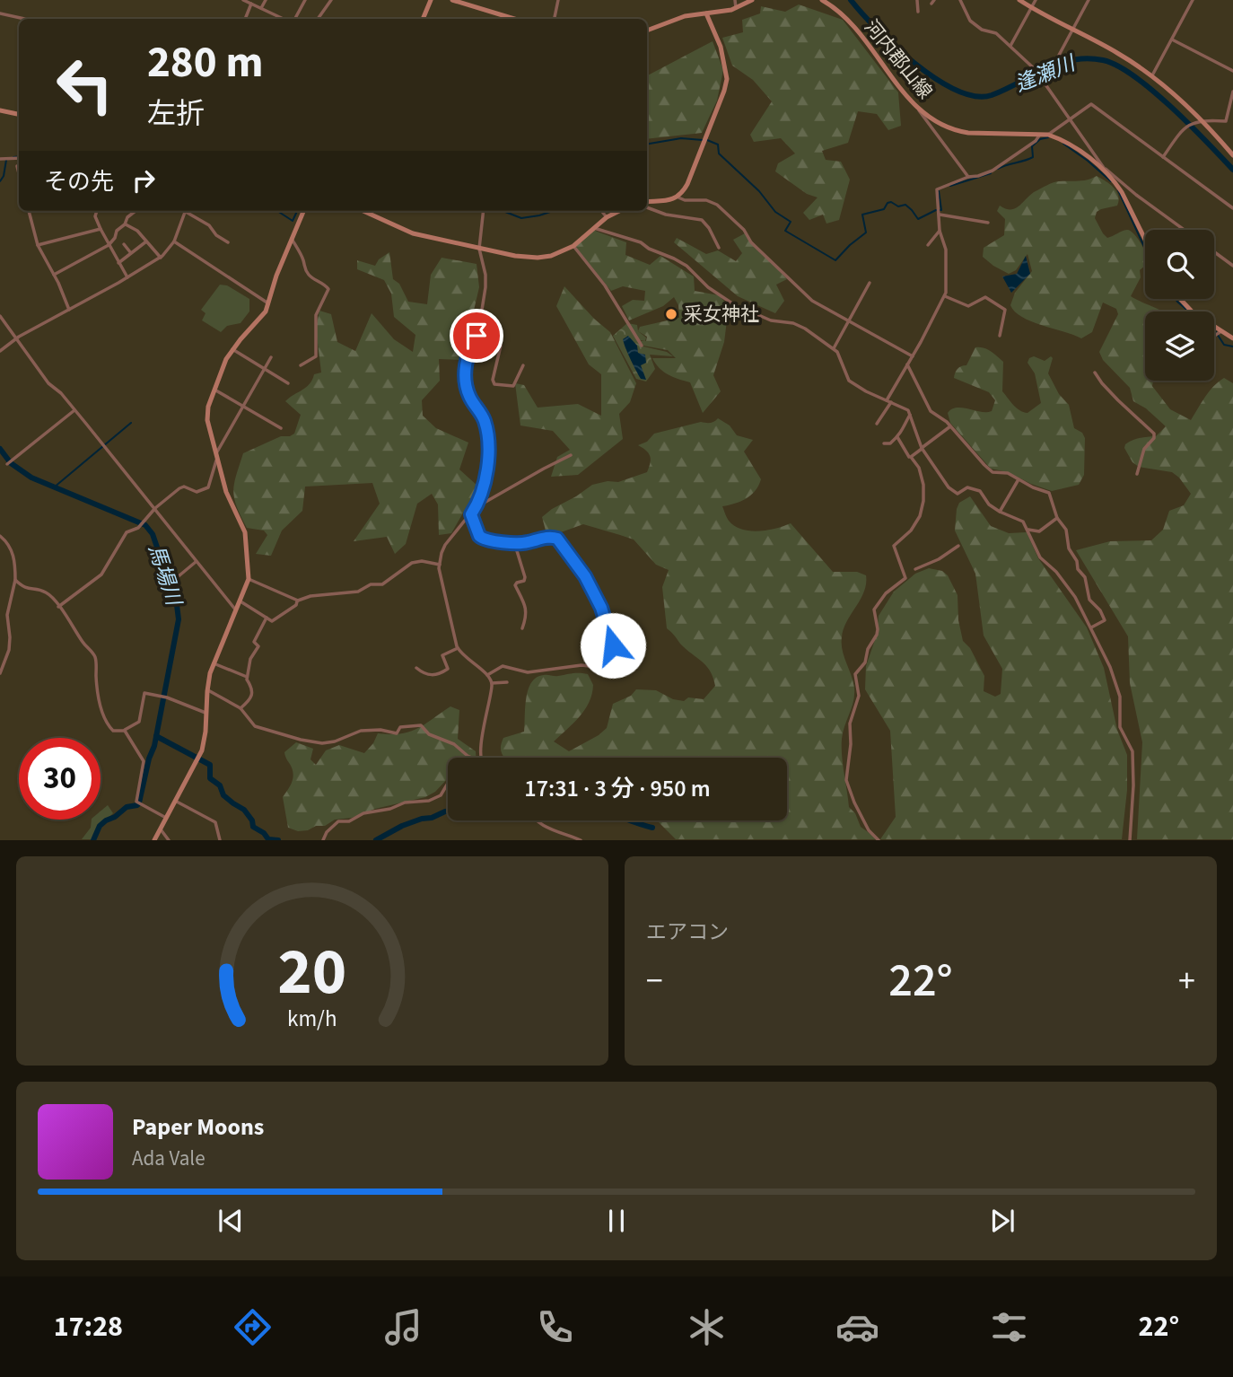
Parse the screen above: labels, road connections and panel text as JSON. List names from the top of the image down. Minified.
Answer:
{"streets":{"street":["河内郡山線"]},"water":["逢瀬川","馬場川"],"places":["采女神社"],"page":{"turn":["280 m","左折"],"then":"その先","limit":"30","trip":"17:31 · 3 分 · 950 m","tile":"エアコン","heat":["−","22°","+"],"song":["Paper Moons","Ada Vale"],"tabs":["17:28","22°"],"gauge":["20","km/h"]}}
